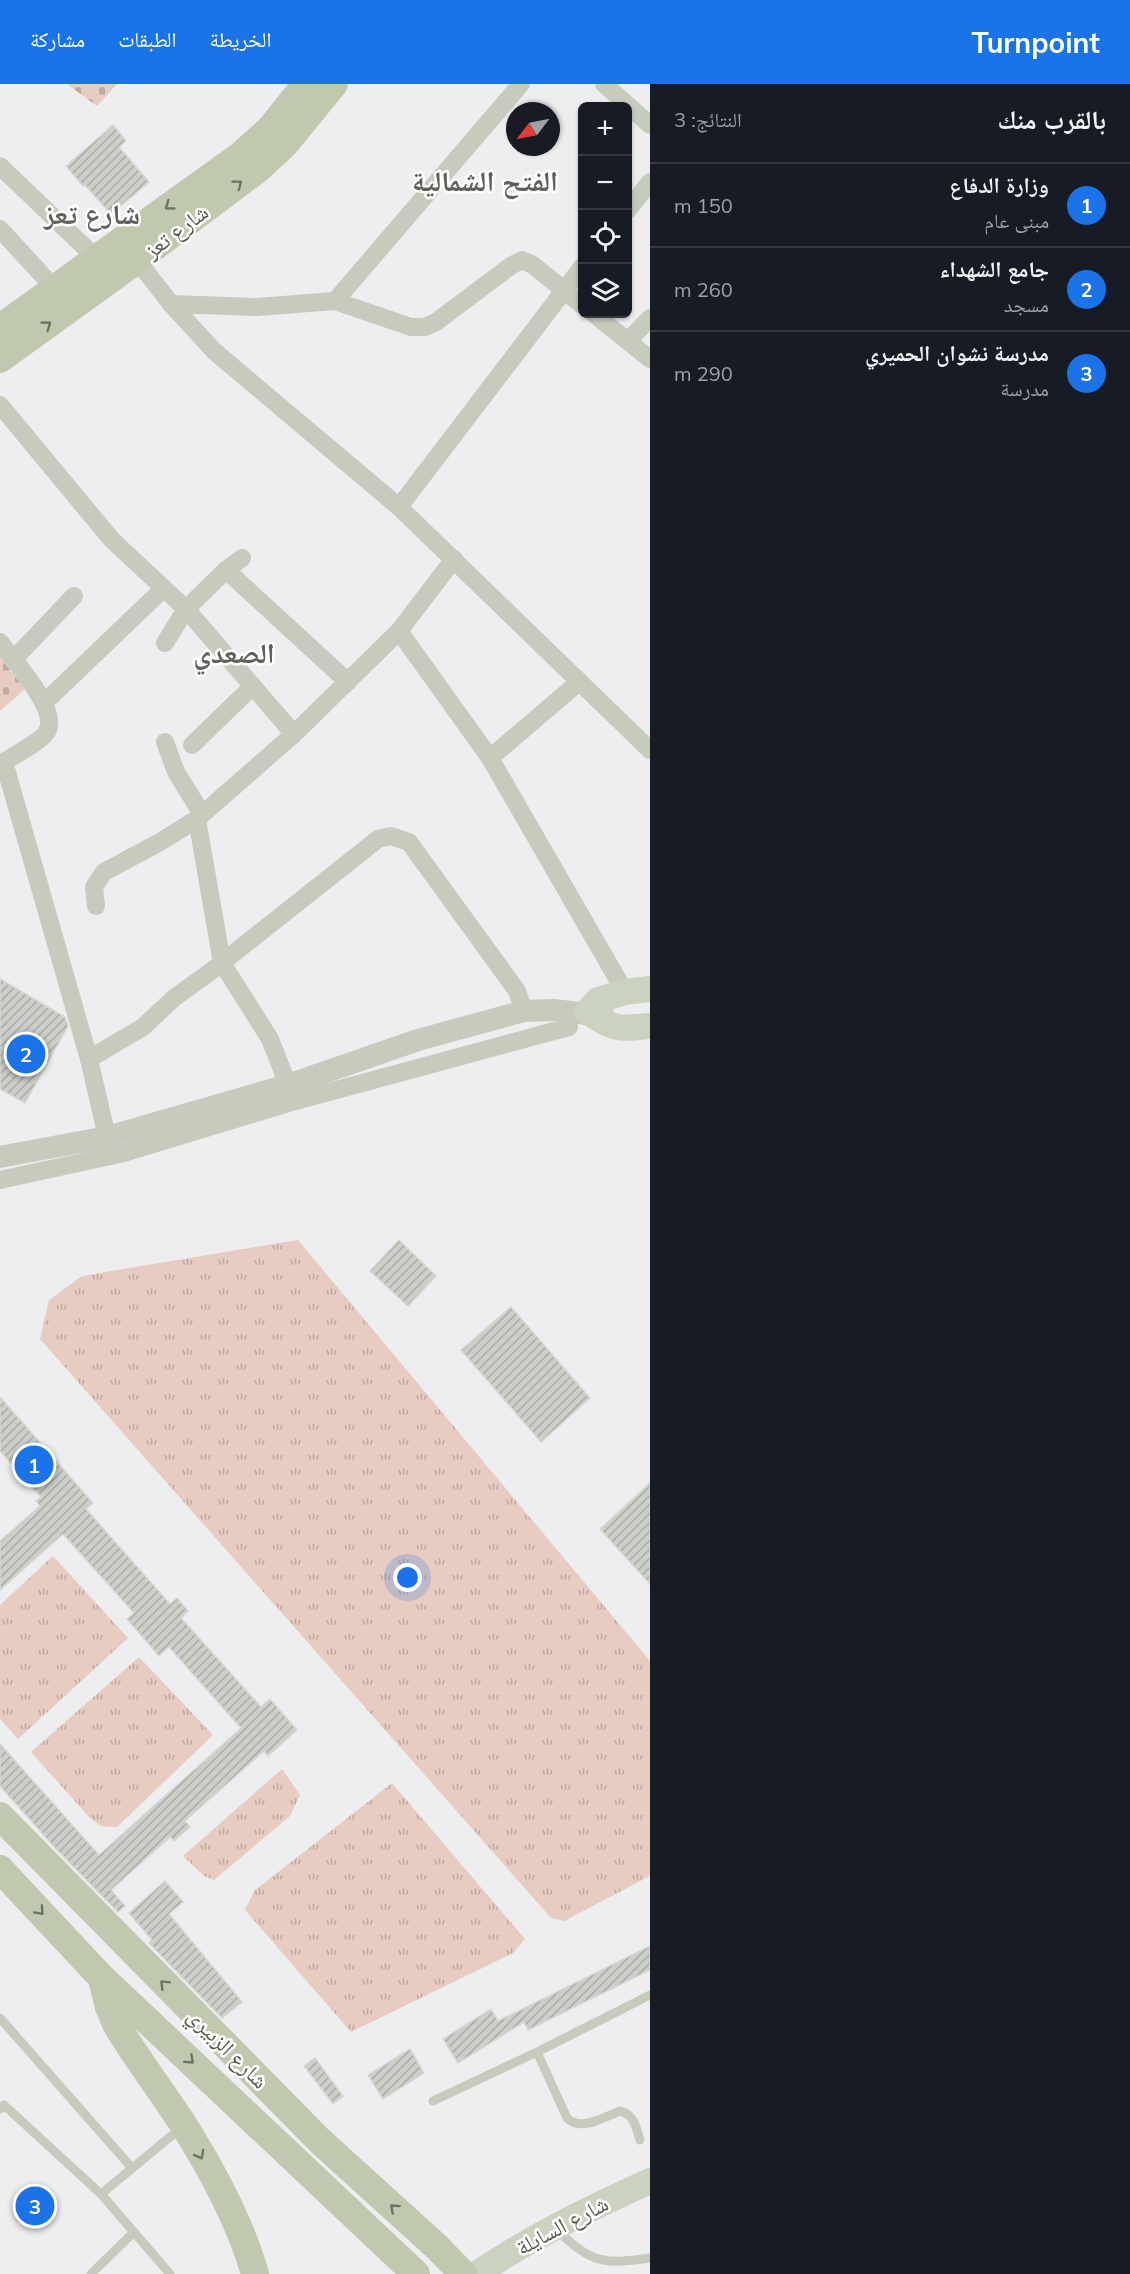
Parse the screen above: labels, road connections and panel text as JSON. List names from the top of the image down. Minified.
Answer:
{"streets":{"main road":["شارع تعز","شارع الزبيري","شارع السايلة"]},"districts":["الفتح الشمالية","شارع تعز","الصعدي"],"north":"bottom left","page":{"header":"Turnpoint","nav":["الخريطة","الطبقات","مشاركة"],"heading":["بالقرب منك","النتائج: 3"],"map_buttons":["+","−"],"list":[{"mark":"1","name":"وزارة الدفاع","note":"مبنى عام","value":"150 m"},{"mark":"2","name":"جامع الشهداء","note":"مسجد","value":"260 m"},{"mark":"3","name":"مدرسة نشوان الحميري","note":"مدرسة","value":"290 m"}],"pins":["2","1","3"]}}
